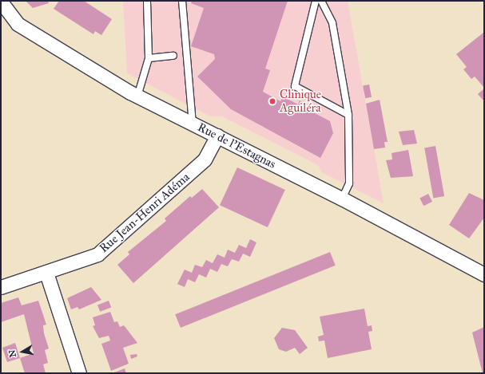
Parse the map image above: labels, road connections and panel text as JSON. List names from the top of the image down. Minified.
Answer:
{"streets":{"street":["Rue de l'Estagnas","Rue Jean-Henri Adéma"]},"crossings":[["Rue de l'Estagnas","Rue Jean-Henri Adéma"]],"places":["Clinique Aguiléra"],"north":"left"}
